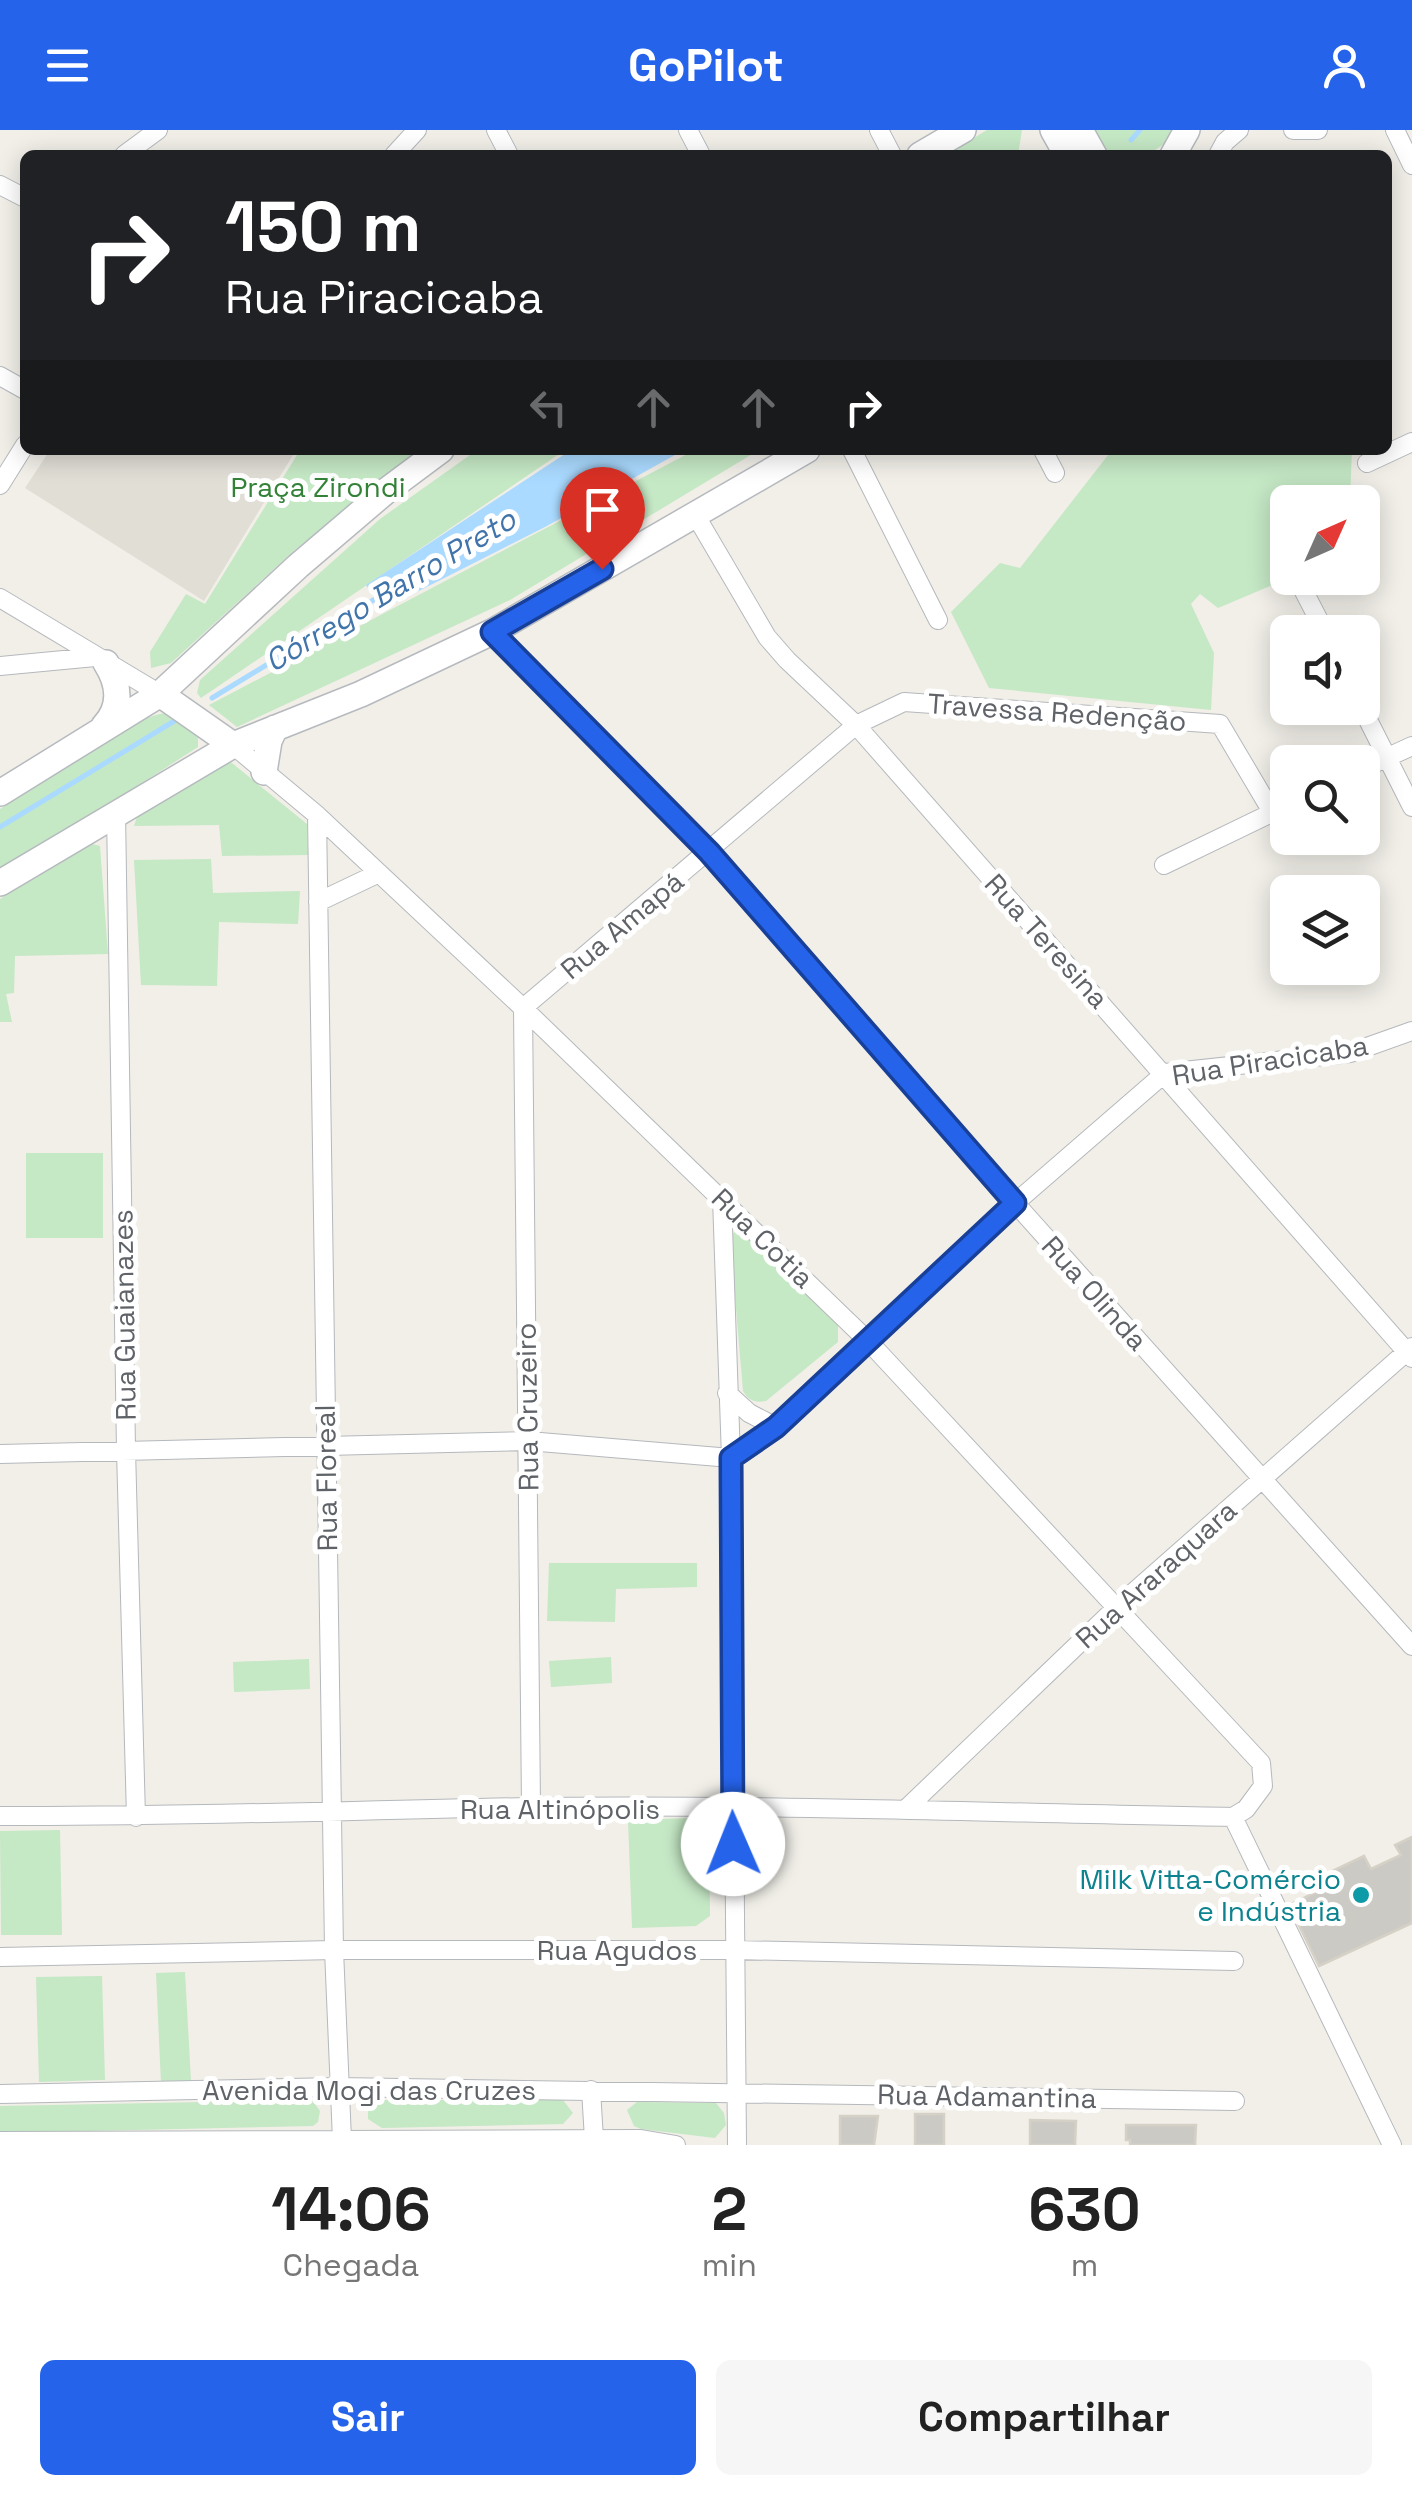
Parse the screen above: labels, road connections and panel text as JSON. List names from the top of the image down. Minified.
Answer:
{"streets":{"street":["Travessa Redenção","Rua Amapá","Rua Teresina","Rua Piracicaba","Rua Cotia","Rua Olinda","Rua Guaianazes","Rua Cruzeiro","Rua Floreal","Rua Araraquara","Rua Altinópolis","Rua Agudos","Avenida Mogi das Cruzes","Rua Adamantina"]},"crossings":[["Travessa Redenção","Rua Amapá"],["Travessa Redenção","Rua Teresina"],["Rua Amapá","Rua Teresina"],["Rua Amapá","Rua Cotia"],["Rua Amapá","Rua Olinda"],["Rua Amapá","Rua Cruzeiro"],["Rua Teresina","Rua Piracicaba"],["Rua Teresina","Rua Araraquara"],["Rua Piracicaba","Rua Cotia"],["Rua Piracicaba","Rua Olinda"],["Rua Cotia","Rua Cruzeiro"],["Rua Cotia","Rua Floreal"],["Rua Cotia","Rua Araraquara"],["Rua Cotia","Rua Altinópolis"],["Rua Olinda","Rua Araraquara"],["Rua Guaianazes","Rua Altinópolis"],["Rua Cruzeiro","Rua Altinópolis"],["Rua Floreal","Rua Altinópolis"],["Rua Floreal","Rua Agudos"],["Rua Floreal","Avenida Mogi das Cruzes"],["Rua Araraquara","Rua Altinópolis"],["Avenida Mogi das Cruzes","Rua Adamantina"]],"water":["Córrego Barro Preto"],"parks":["Praça Zirondi"],"places":["Milk Vitta-Comércio e Indústria"],"north":"top right","page":{"header":"GoPilot","turn":["150 m","Rua Piracicaba"],"eta":["14:06","Chegada","2","min","630","m"],"buttons":["Sair","Compartilhar"]}}
